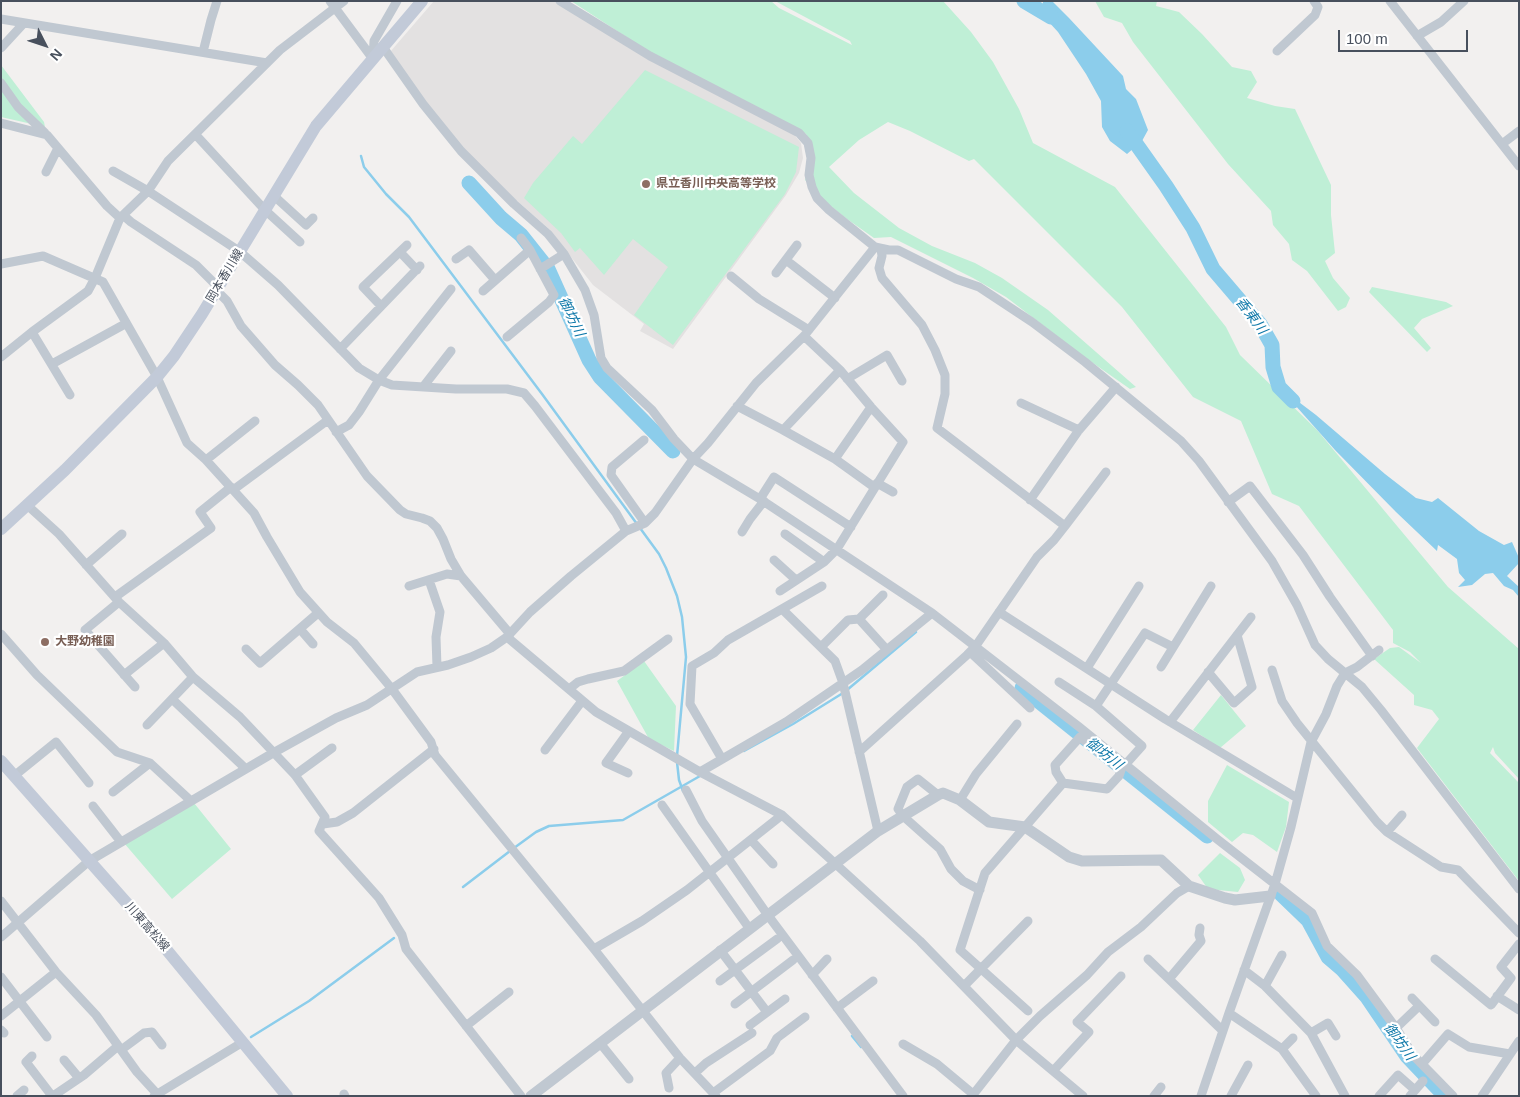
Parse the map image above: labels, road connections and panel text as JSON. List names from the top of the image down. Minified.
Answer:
{"streets":{"main road":["岡本香川線","川東高松線"]},"water":["香東川","御坊川"],"places":["県立香川中央高等学校","大野幼稚園"],"scale_bar":"100 m","north":"bottom right"}
